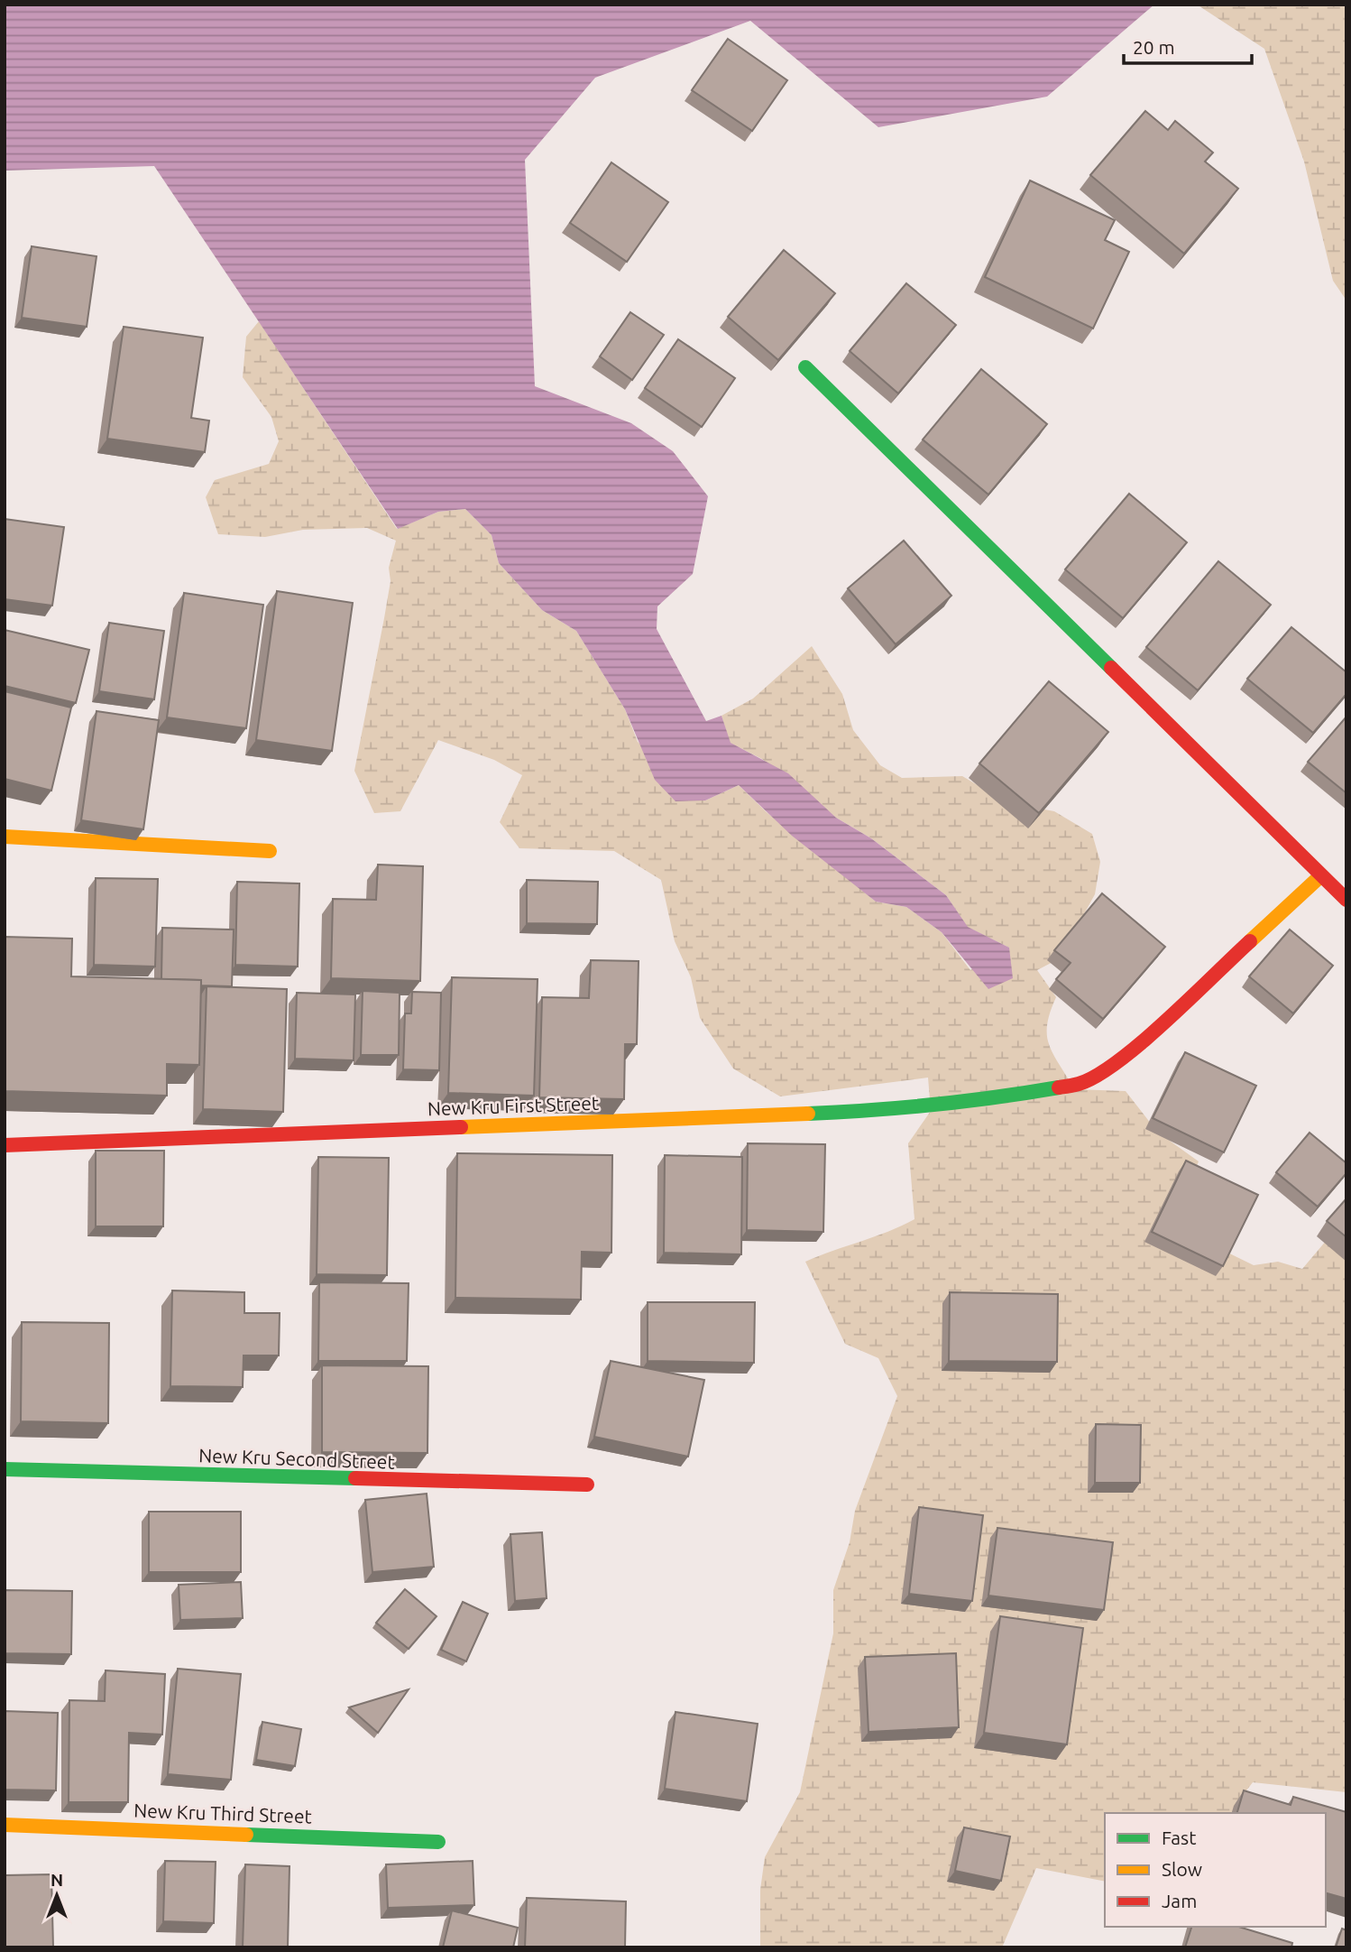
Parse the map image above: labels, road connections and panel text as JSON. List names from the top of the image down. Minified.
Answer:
{"streets":{"street":["New Kru First Street","New Kru Second Street","New Kru Third Street"]},"legend":["Fast","Slow","Jam"],"scale_bar":"20 m","north":"top"}
